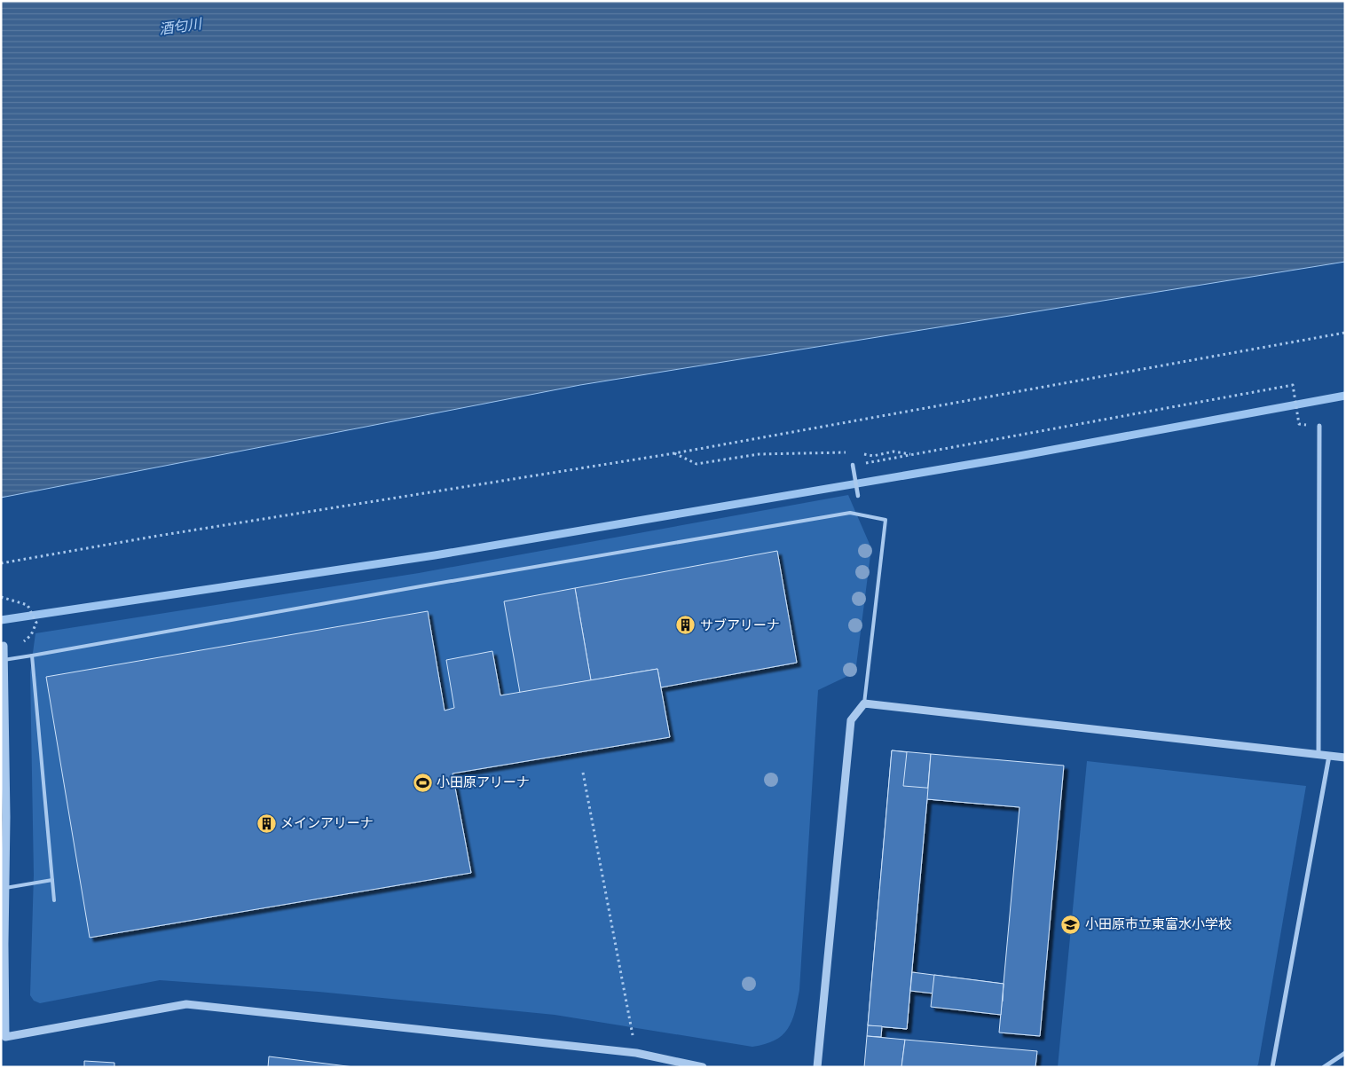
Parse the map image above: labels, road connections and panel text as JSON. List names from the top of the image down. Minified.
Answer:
{"water":["酒匂川"],"places":{"building":["サブアリーナ","メインアリーナ"],"sports":["小田原アリーナ"],"school or university":["小田原市立東富水小学校"]}}
